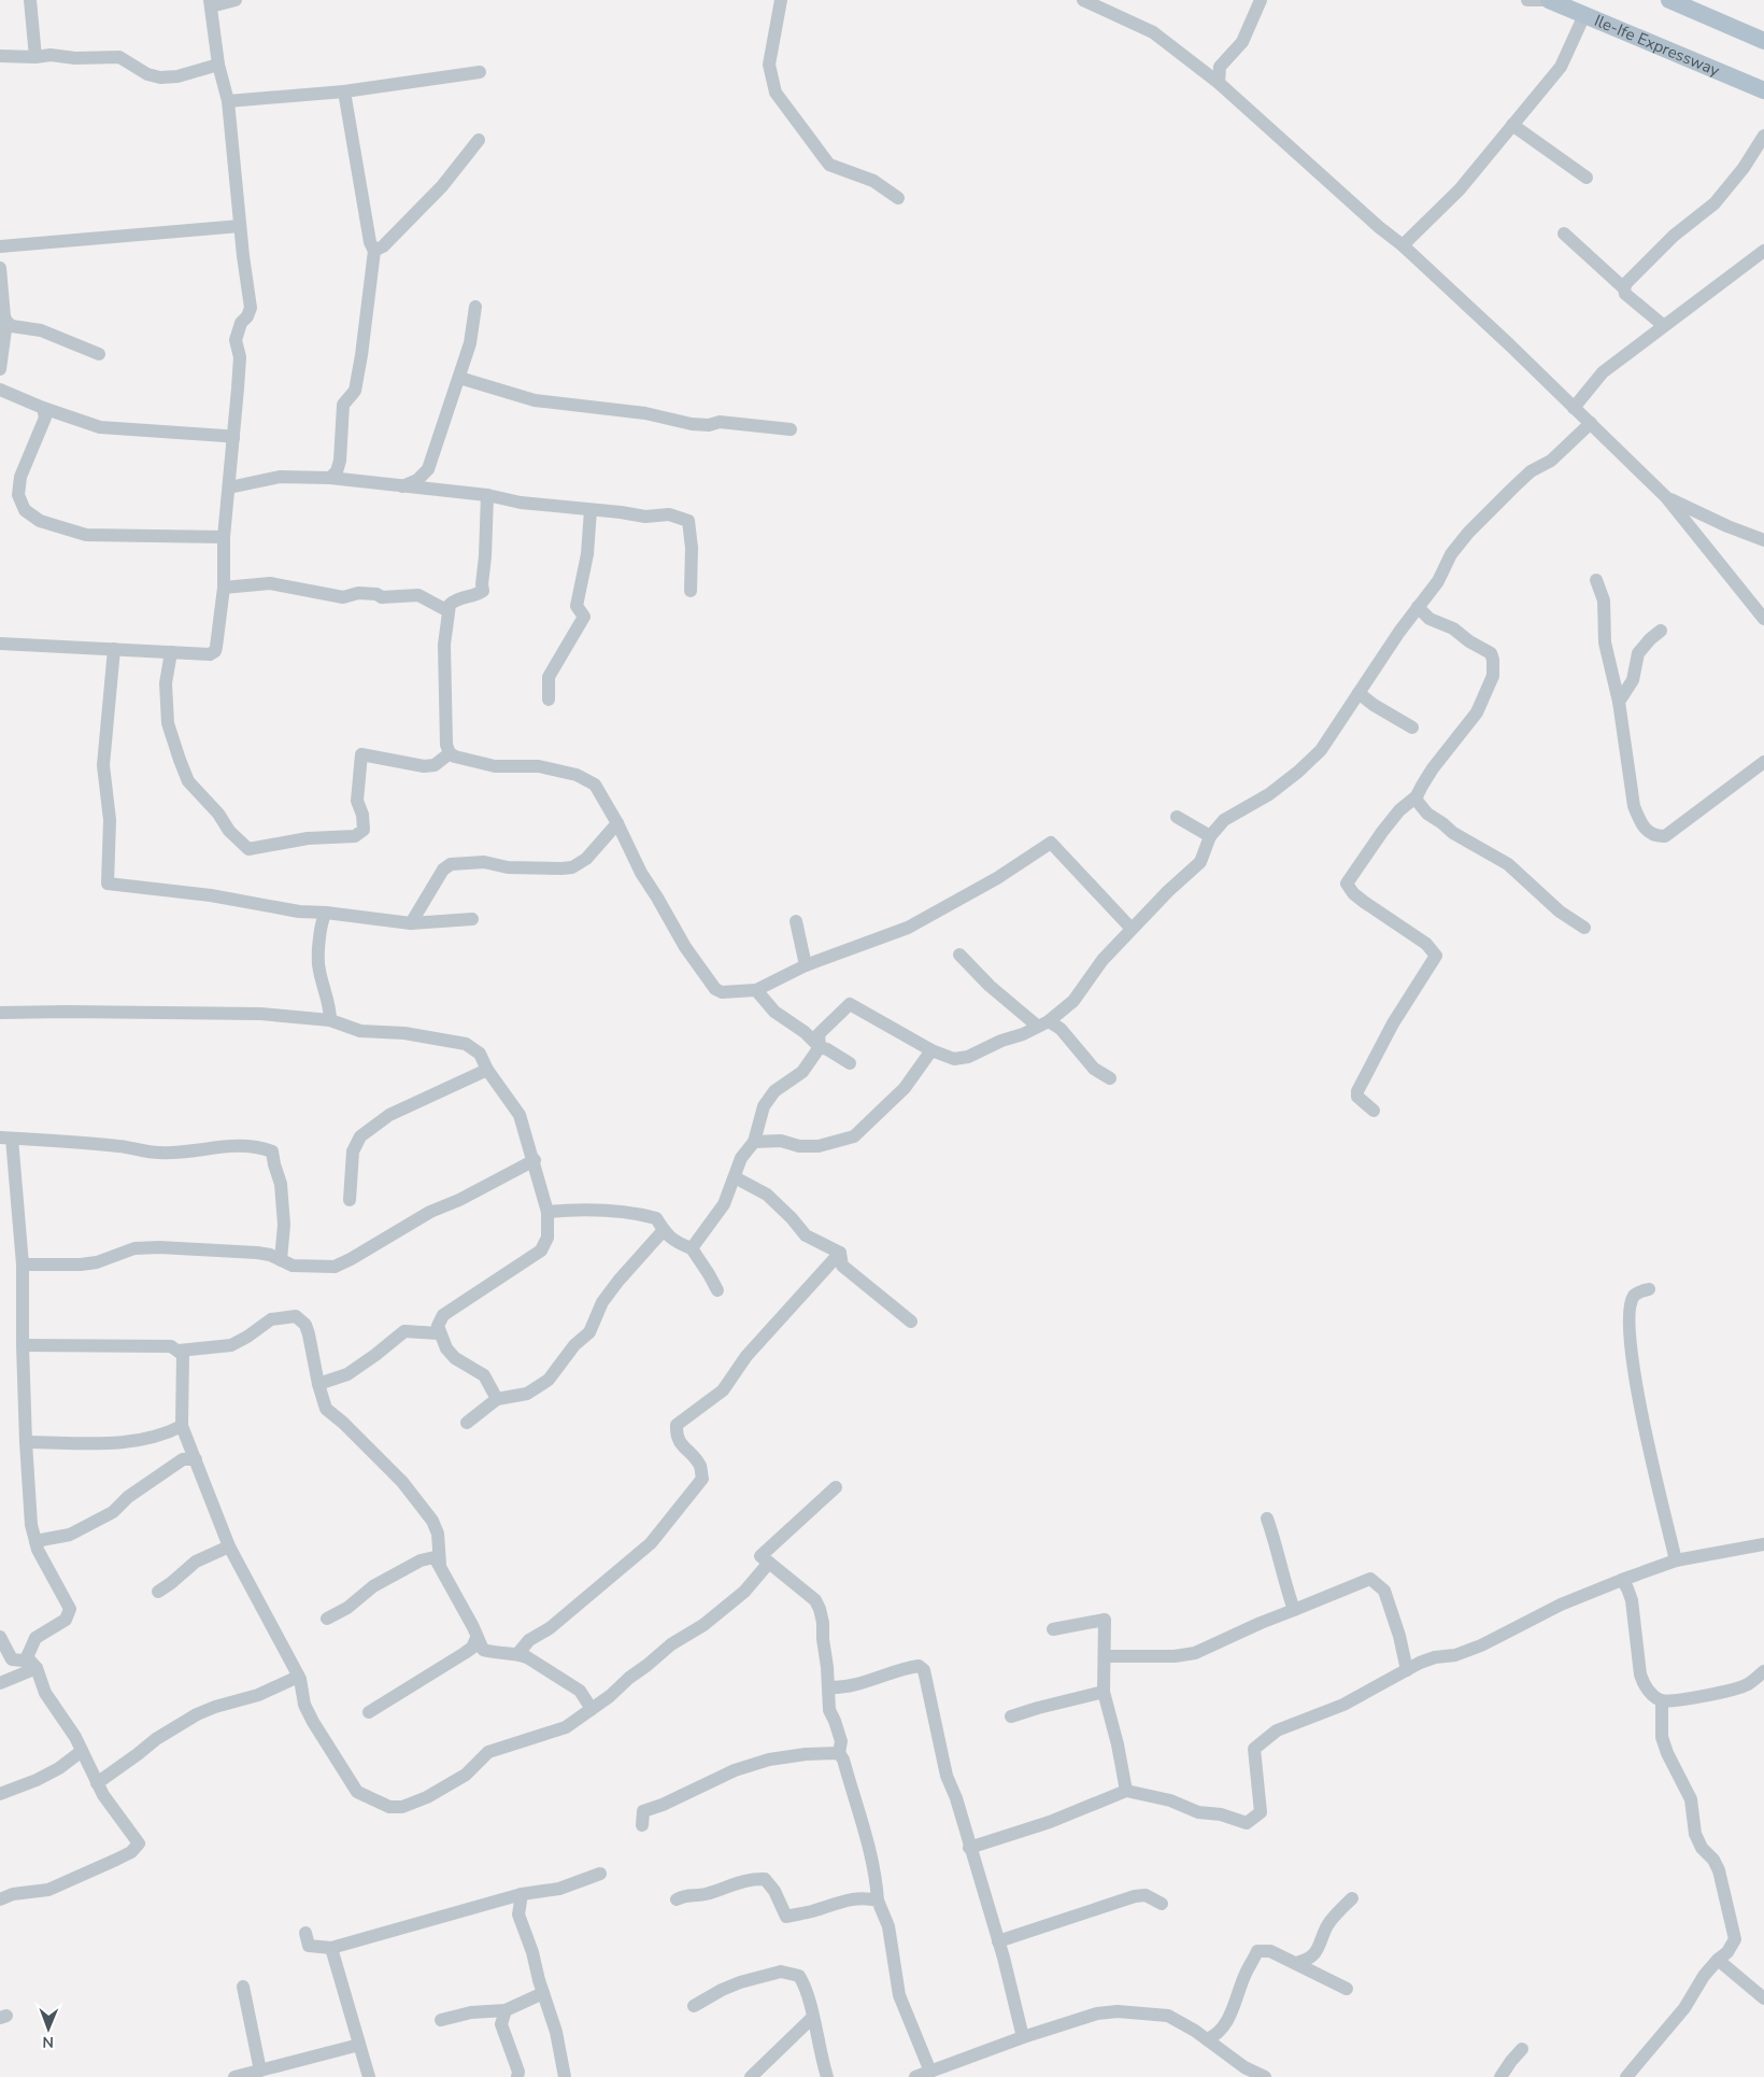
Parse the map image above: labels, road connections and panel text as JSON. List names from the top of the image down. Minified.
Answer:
{"streets":{"main road":["Ile-Ife Expressway"]},"north":"bottom"}
